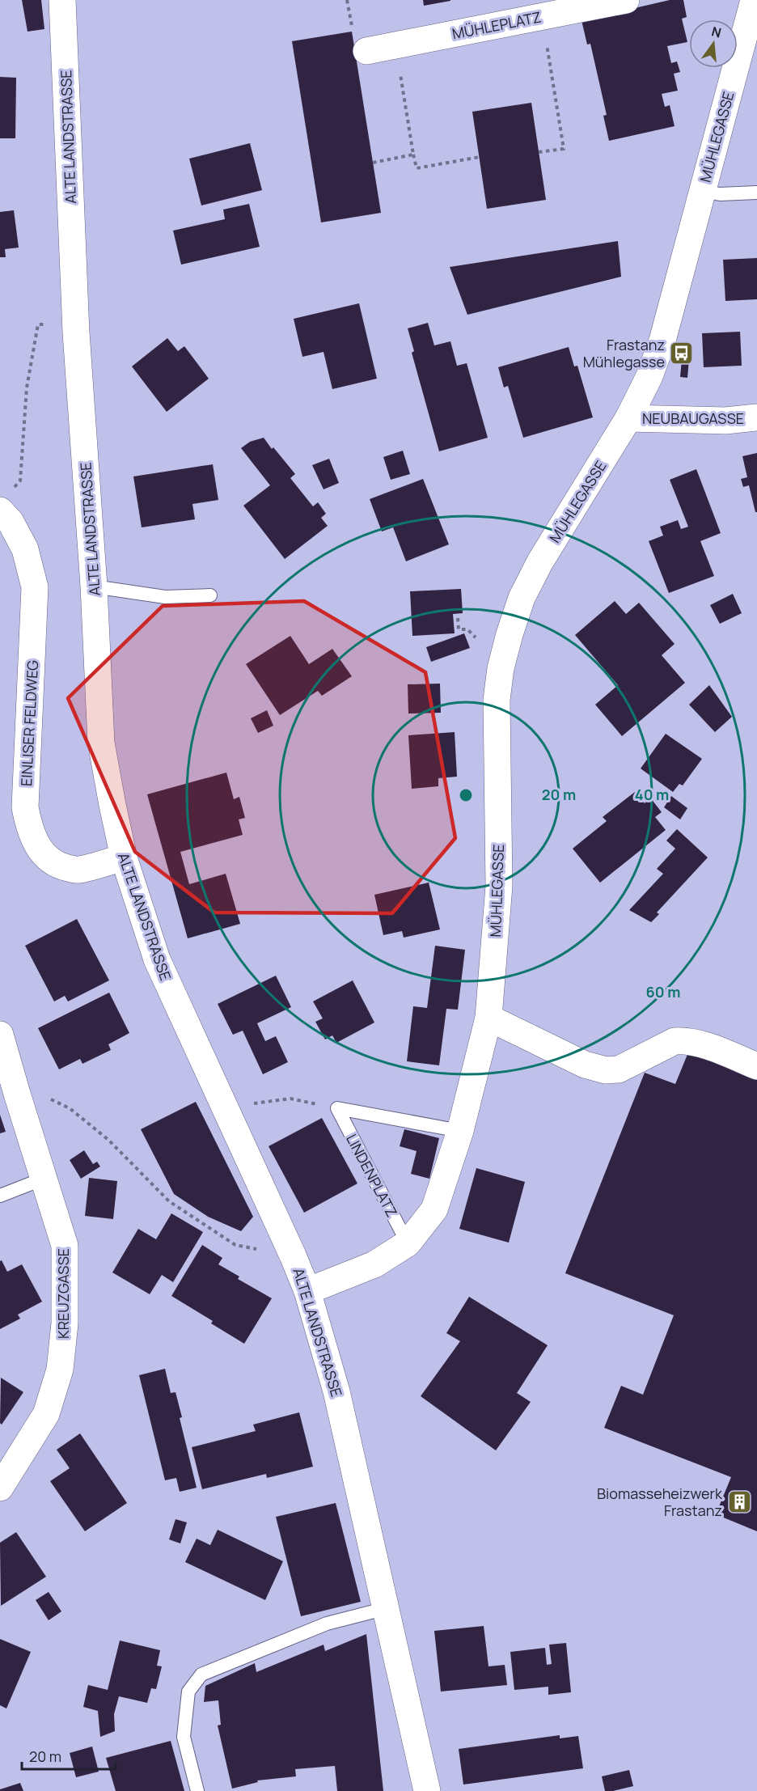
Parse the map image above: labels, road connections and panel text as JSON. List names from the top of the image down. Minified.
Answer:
{"streets":{"street":["MÜHLEPLATZ","ALTE LANDSTRASSE","MÜHLEGASSE","NEUBAUGASSE","EINLISER FELDWEG","KREUZGASSE"],"lane":["LINDENPLATZ"]},"crossings":[["ALTE LANDSTRASSE","EINLISER FELDWEG"],["MÜHLEGASSE","NEUBAUGASSE"]],"places":{"bus stop":["Frastanz Mühlegasse"],"building":["Biomasseheizwerk Frastanz"]},"scale_bar":"20 m","north":"top","rings":["20 m","40 m","60 m"]}
